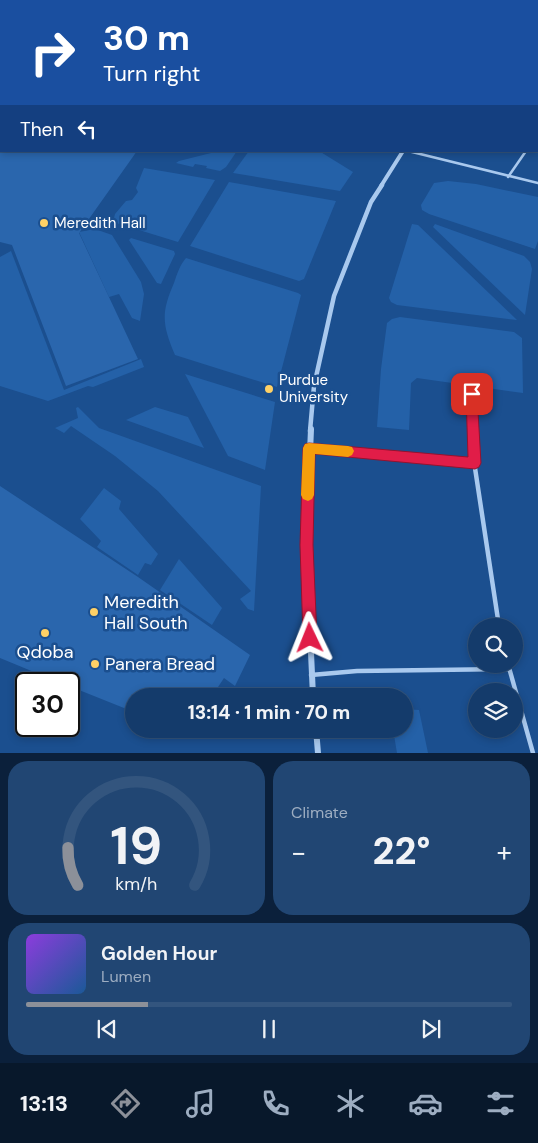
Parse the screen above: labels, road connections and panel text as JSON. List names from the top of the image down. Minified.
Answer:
{"places":["Meredith Hall","Purdue University","Meredith Hall South","Qdoba","Panera Bread"],"page":{"turn":["30 m","Turn right"],"then":"Then","limit":"30","trip":"13:14 · 1 min · 70 m","tile":"Climate","heat":["−","22°","+"],"song":["Golden Hour","Lumen"],"tabs":"13:13","gauge":["19","km/h"]}}
